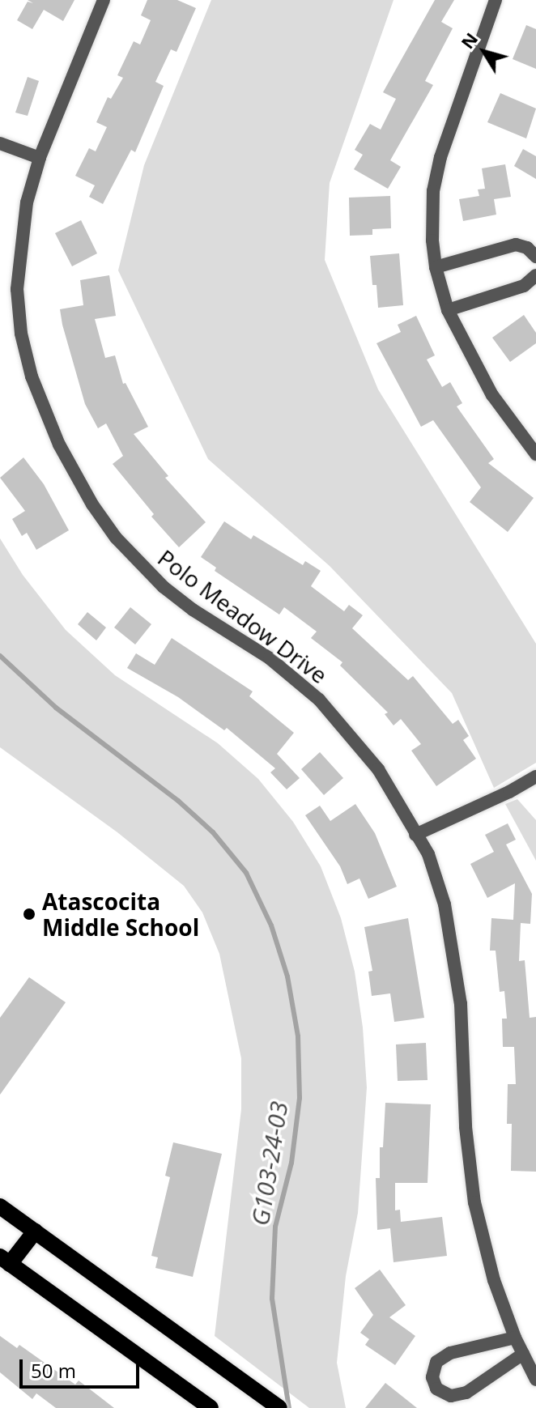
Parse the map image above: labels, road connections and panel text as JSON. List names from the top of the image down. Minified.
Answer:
{"streets":{"street":["Polo Meadow Drive"]},"water":["G103-24-03"],"places":["Atascocita Middle School"],"scale_bar":"50 m","north":"top left"}
